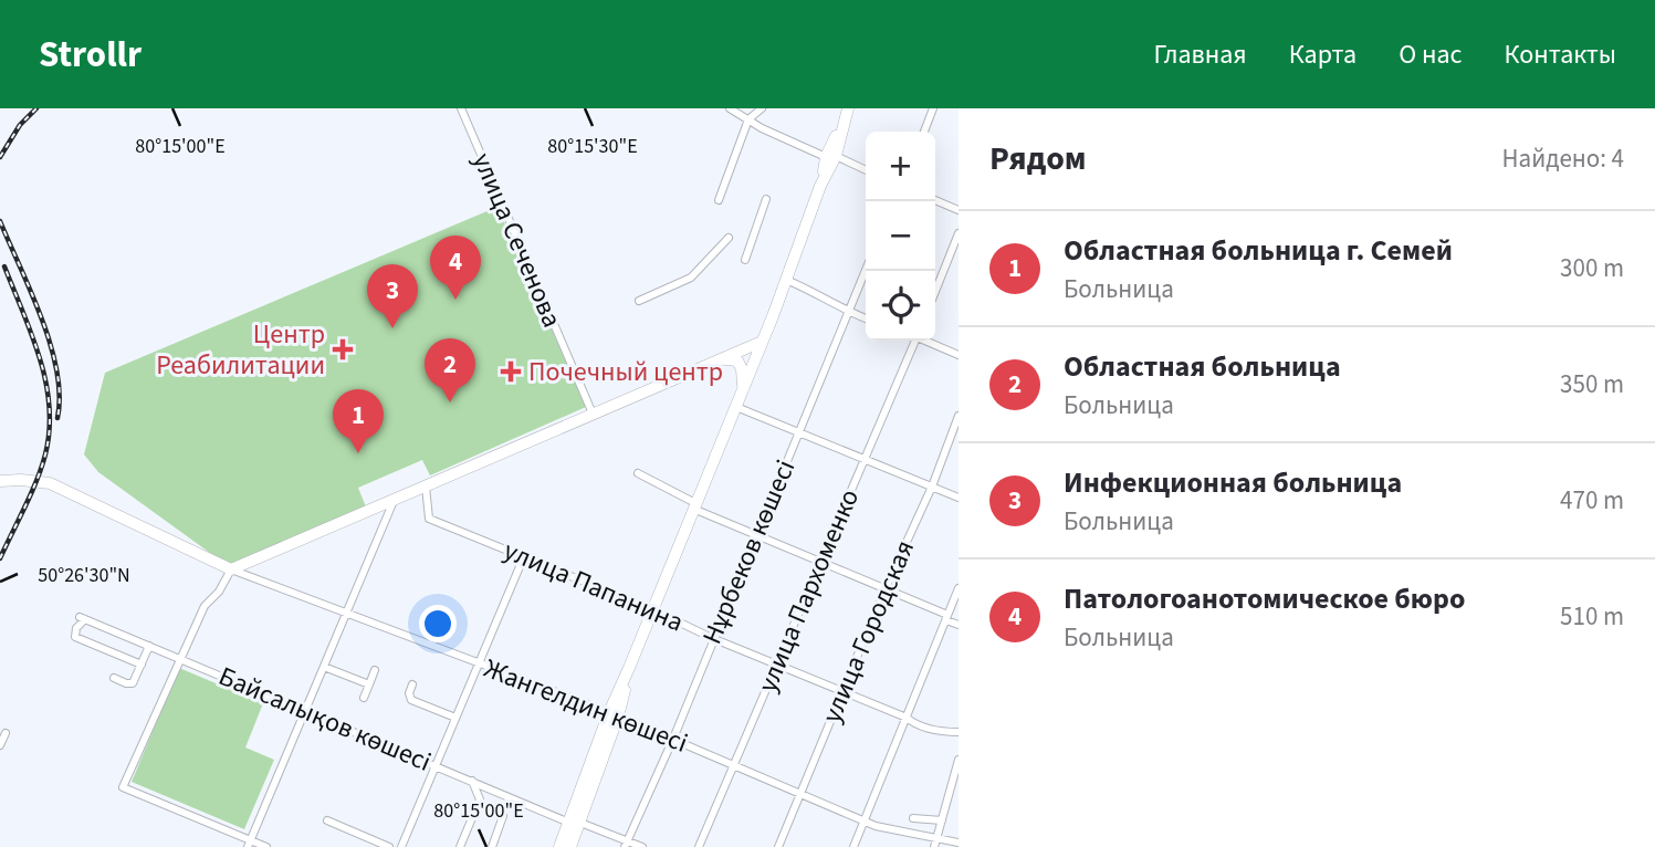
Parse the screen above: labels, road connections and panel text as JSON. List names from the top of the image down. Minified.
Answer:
{"streets":{"highway":["Жангелдин көшесі"],"street":["улица Сеченова","Нұрбеков көшесі","улица Папанина","улица Пархоменко","улица Городская","Байсалықов көшесі"]},"crossings":[["Нұрбеков көшесі","улица Папанина"],["Нұрбеков көшесі","Жангелдин көшесі"],["Нұрбеков көшесі","Байсалықов көшесі"],["улица Папанина","улица Пархоменко"],["улица Папанина","улица Городская"],["улица Пархоменко","Жангелдин көшесі"],["улица Городская","Жангелдин көшесі"]],"places":{"health":["Центр Реабилитации","Почечный центр"]},"page":{"header":"Strollr","nav":["Главная","Карта","О нас","Контакты"],"heading":["Рядом","Найдено: 4"],"map_buttons":["+","−"],"list":[{"mark":"1","name":"Областная больница г. Семей","note":"Больница","value":"300 m"},{"mark":"2","name":"Областная больница","note":"Больница","value":"350 m"},{"mark":"3","name":"Инфекционная больница","note":"Больница","value":"470 m"},{"mark":"4","name":"Патологоанотомическое бюро","note":"Больница","value":"510 m"}],"pins":["4","3","2","1"]},"coordinates":["80°15'00\"E","80°15'30\"E","50°26'30\"N"]}
